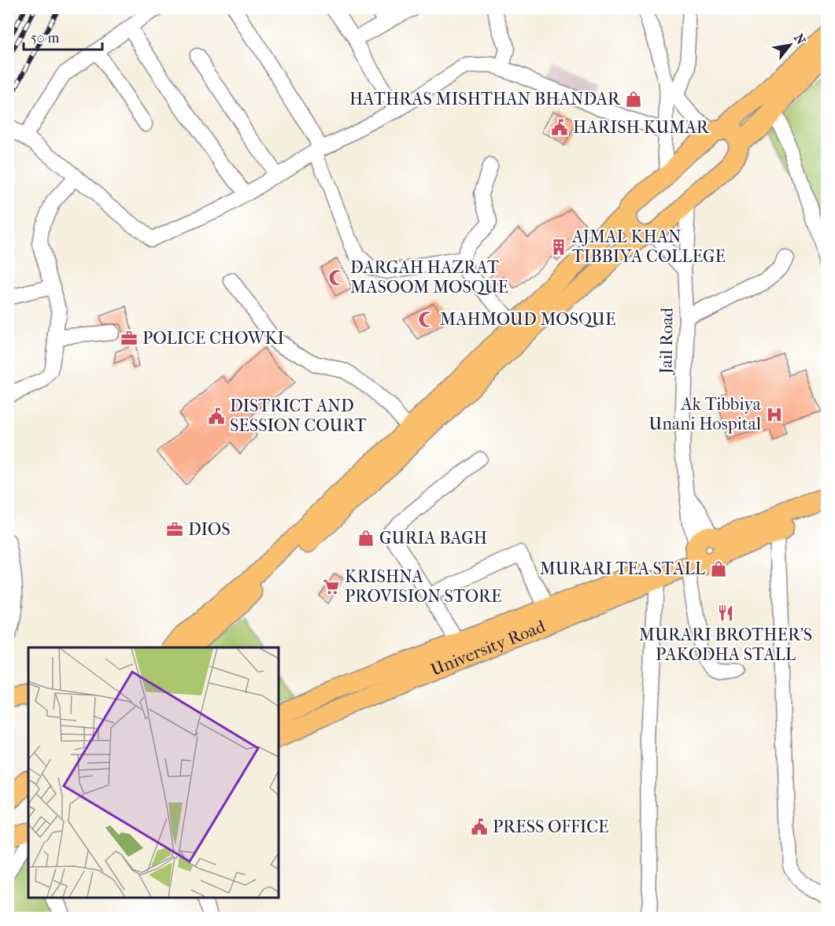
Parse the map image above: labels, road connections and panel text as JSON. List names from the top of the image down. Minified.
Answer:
{"streets":{"main road":["University Road"],"street":["Jail Road"]},"crossings":[["Jail Road","University Road"]],"places":{"shop":["HATHRAS MISHTHAN BHANDAR","GURIA BAGH","MURARI TEA STALL"],"public building":["HARISH KUMAR","DISTRICT AND SESSION COURT","PRESS OFFICE"],"building":["AJMAL KHAN TIBBIYA COLLEGE"],"mosque":["DARGAH HAZRAT MASOOM MOSQUE","MAHMOUD MOSQUE"],"office":["POLICE CHOWKI","DIOS"],"hospital":["Ak Tibbiya Unani Hospital"],"supermarket":["KRISHNA PROVISION STORE"],"restaurant":["MURARI BROTHER'S PAKODHA STALL"]},"scale_bar":"50 m","north":"top right"}
